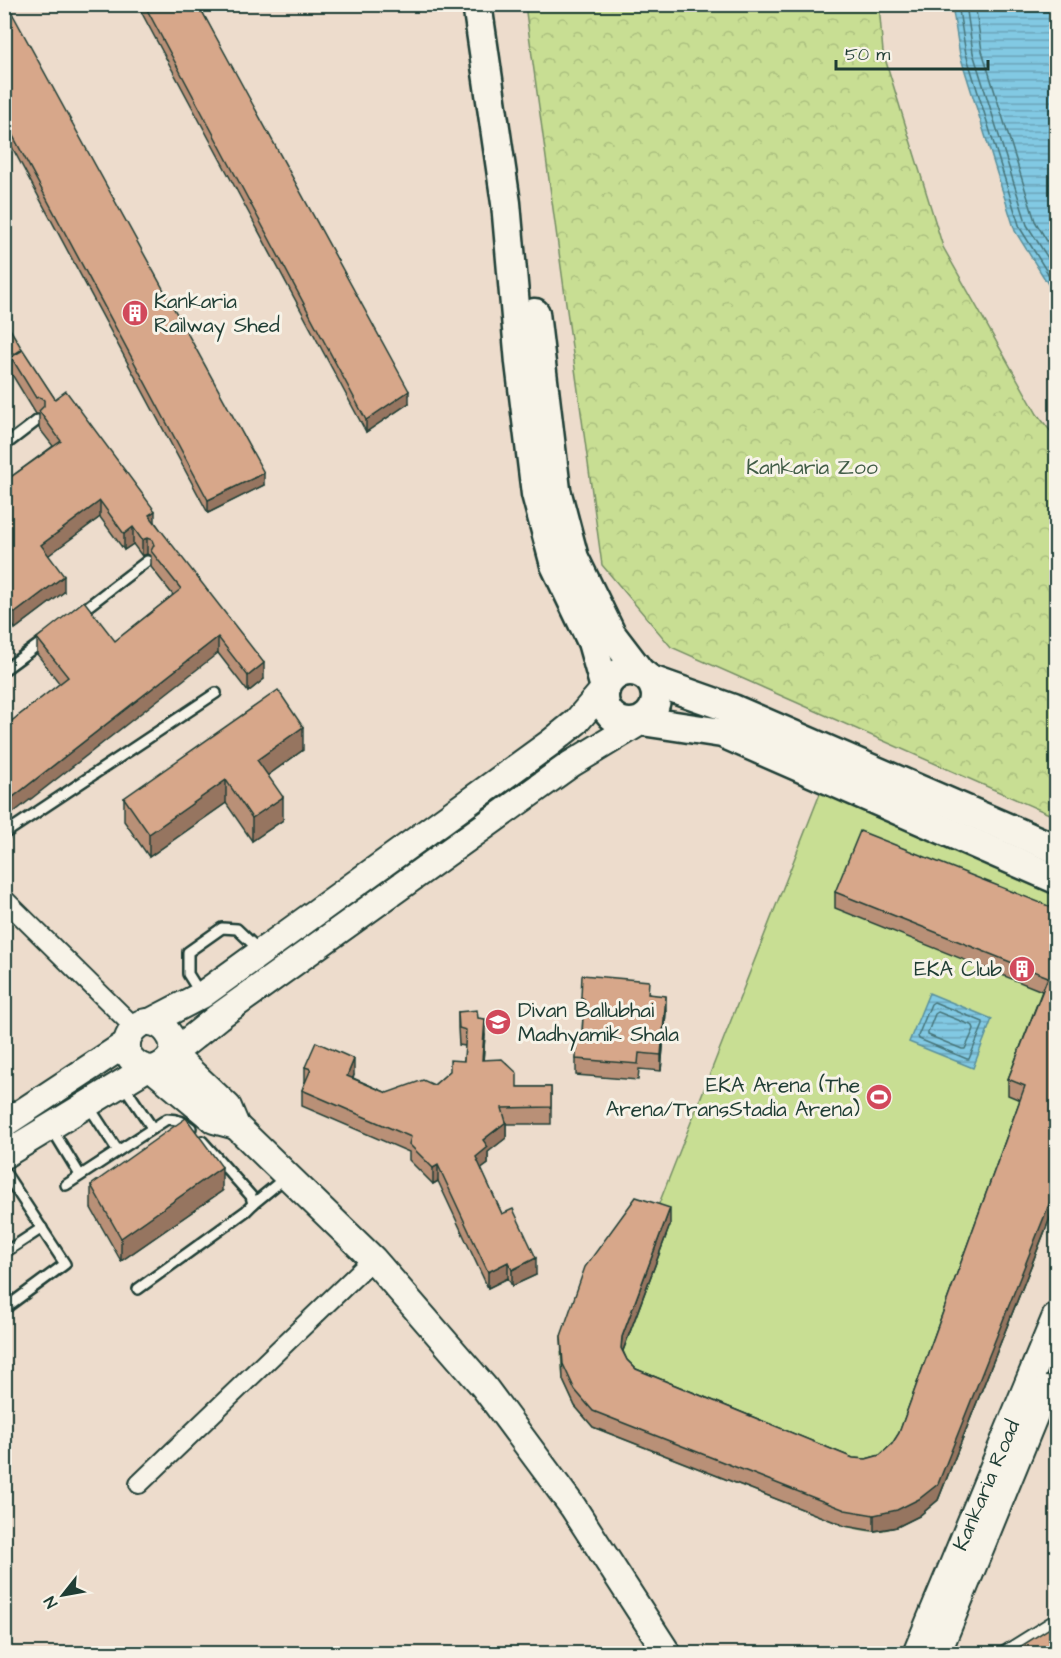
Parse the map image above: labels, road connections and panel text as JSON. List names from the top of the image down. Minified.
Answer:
{"streets":{"main road":["Kankaria Road"]},"parks":["Kankaria Zoo"],"places":{"building":["Kankaria Railway Shed","EKA Club"],"school or university":["Divan Ballubhai Madhyamik Shala"],"sports":["EKA Arena (The Arena/TransStadia Arena)"]},"scale_bar":"50 m","north":"bottom left"}
